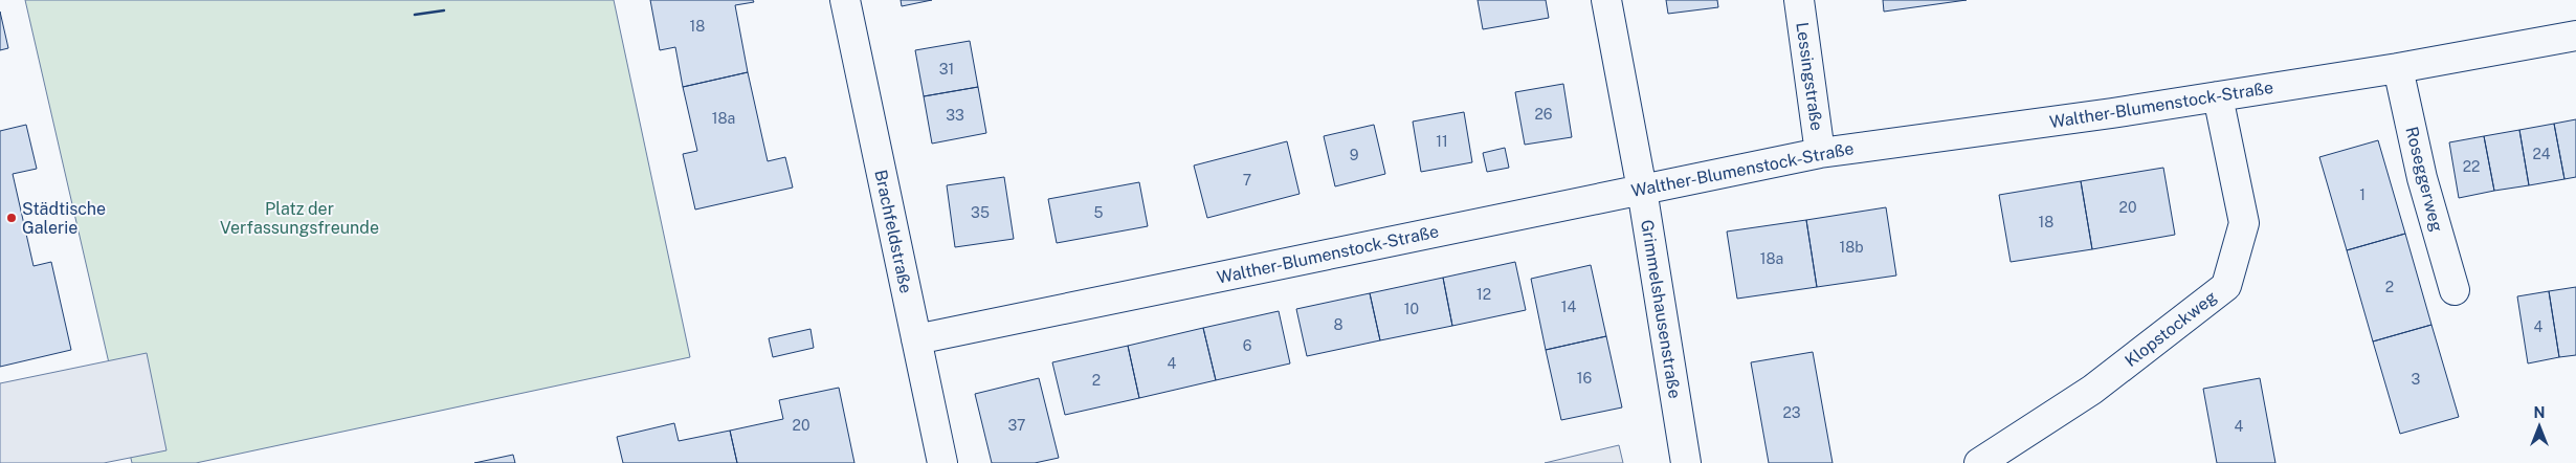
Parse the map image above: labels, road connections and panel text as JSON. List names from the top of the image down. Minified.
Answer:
{"streets":{"street":["Lessingstraße","Walther-Blumenstock-Straße","Roseggerweg","Brachfeldstraße","Grimmelshausenstraße","Klopstockweg"]},"crossings":[["Lessingstraße","Walther-Blumenstock-Straße"],["Walther-Blumenstock-Straße","Roseggerweg"],["Walther-Blumenstock-Straße","Brachfeldstraße"],["Walther-Blumenstock-Straße","Grimmelshausenstraße"],["Walther-Blumenstock-Straße","Klopstockweg"]],"parks":["Platz der Verfassungsfreunde"],"places":["Städtische Galerie"],"house_numbers":["18","31","26","33","18a","11","24","9","22","7","1","20","35","5","18","18b","18a","2","12","14","10","8","4","6","4","16","3","2","23","20","37","4"],"north":"top"}
